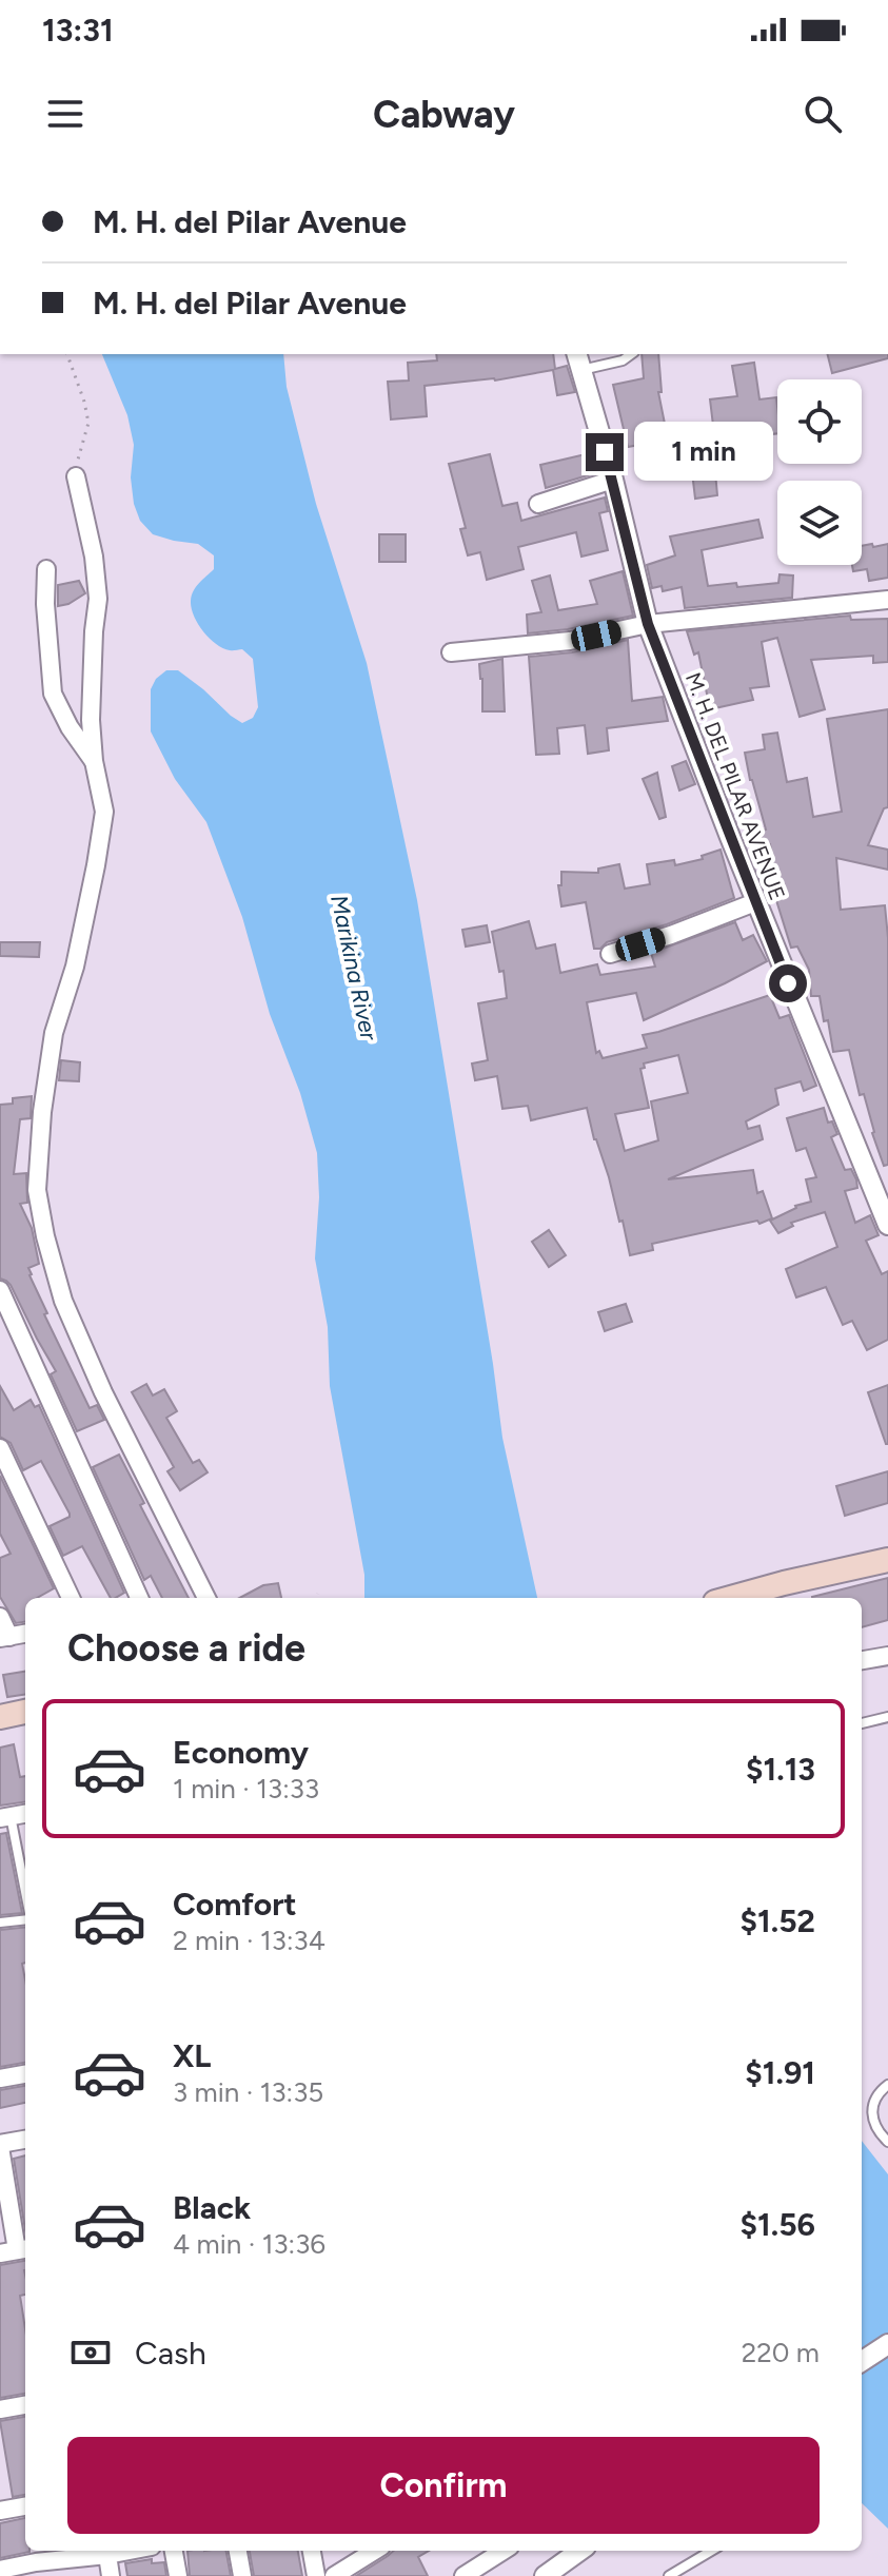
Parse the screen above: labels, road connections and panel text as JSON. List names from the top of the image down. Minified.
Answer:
{"streets":{"street":["M. H. DEL PILAR AVENUE"]},"water":["Marikina River"],"page":{"status":"13:31","header":"Cabway","banner":["M. H. del Pilar Avenue","M. H. del Pilar Avenue"],"bubble":"1 min","heading":"Choose a ride","list":[{"name":"Economy","note":"1 min · 13:33","value":"$1.13"},{"name":"Comfort","note":"2 min · 13:34","value":"$1.52"},{"name":"XL","note":"3 min · 13:35","value":"$1.91"},{"name":"Black","note":"4 min · 13:36","value":"$1.56"}],"pay":["Cash","220 m"],"buttons":"Confirm"}}
